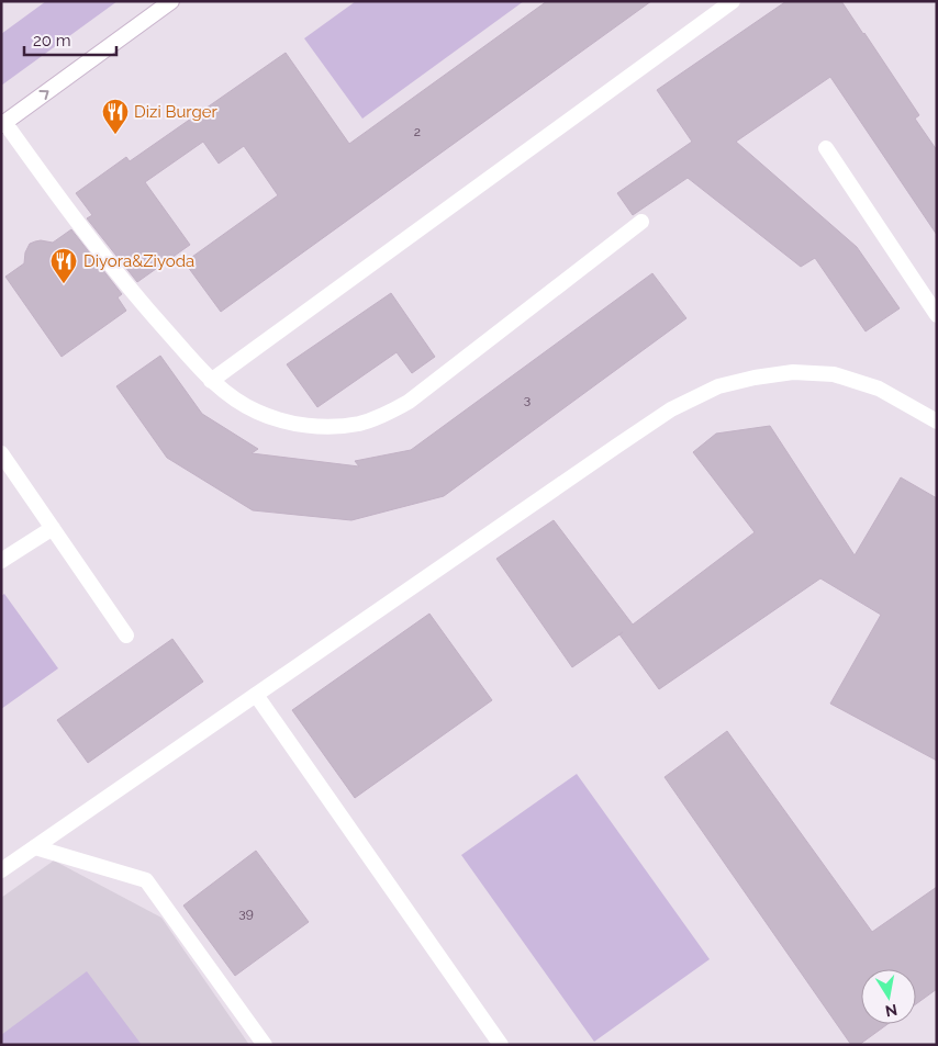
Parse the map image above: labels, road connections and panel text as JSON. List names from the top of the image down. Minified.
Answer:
{"places":{"restaurant":["Dizi Burger","Diyora&Ziyoda"]},"house_numbers":["2","3","39"],"scale_bar":"20 m","north":"bottom"}
